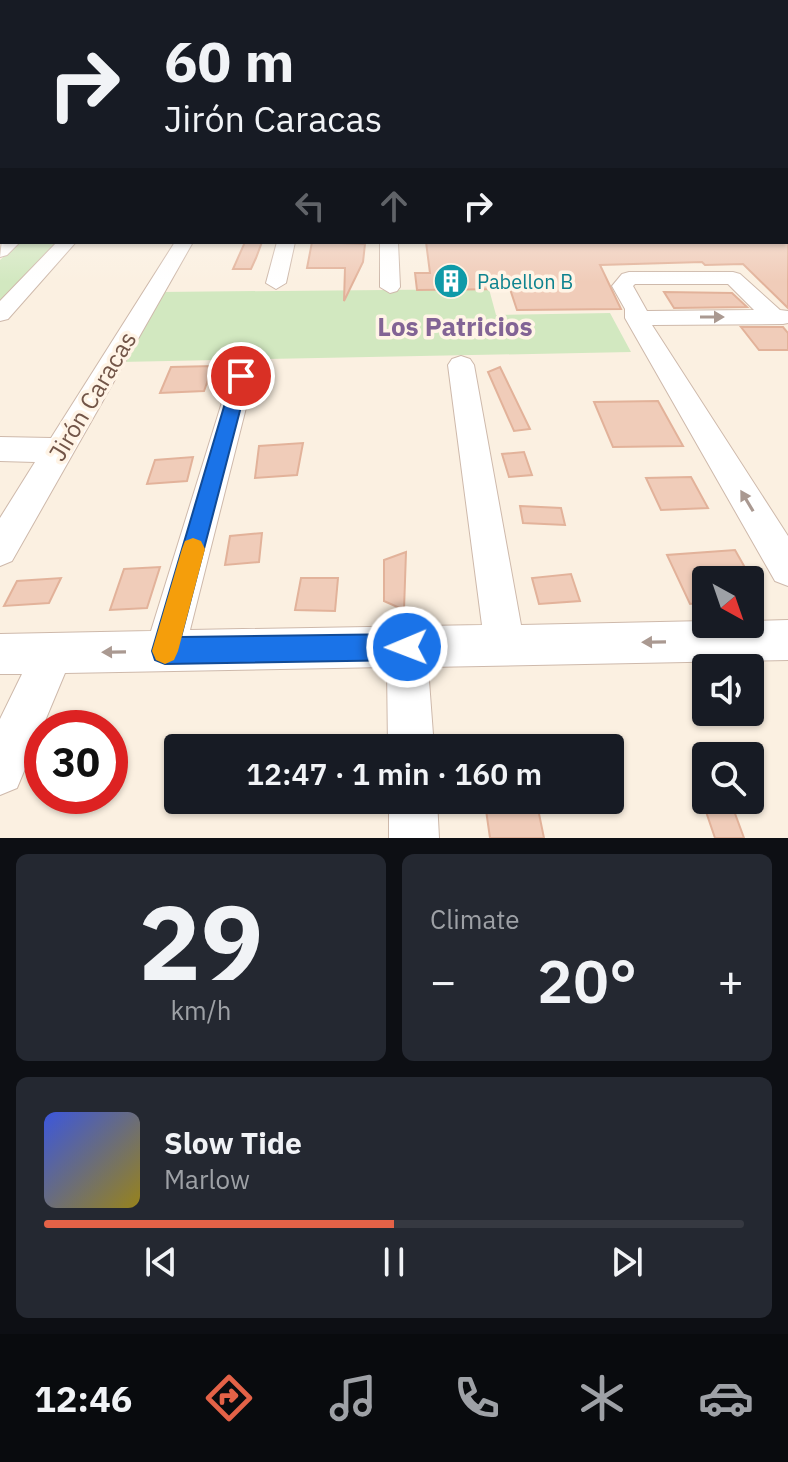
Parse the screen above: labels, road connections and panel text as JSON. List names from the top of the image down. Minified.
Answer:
{"streets":{"street":["Jirón Caracas"]},"districts":["Los Patricios"],"places":{"building":["Pabellon B"]},"north":"bottom right","page":{"turn":["60 m","Jirón Caracas"],"limit":"30","trip":"12:47 · 1 min · 160 m","tile":[["29","km/h"],"Climate"],"heat":["−","20°","+"],"song":["Slow Tide","Marlow"],"tabs":"12:46"}}
